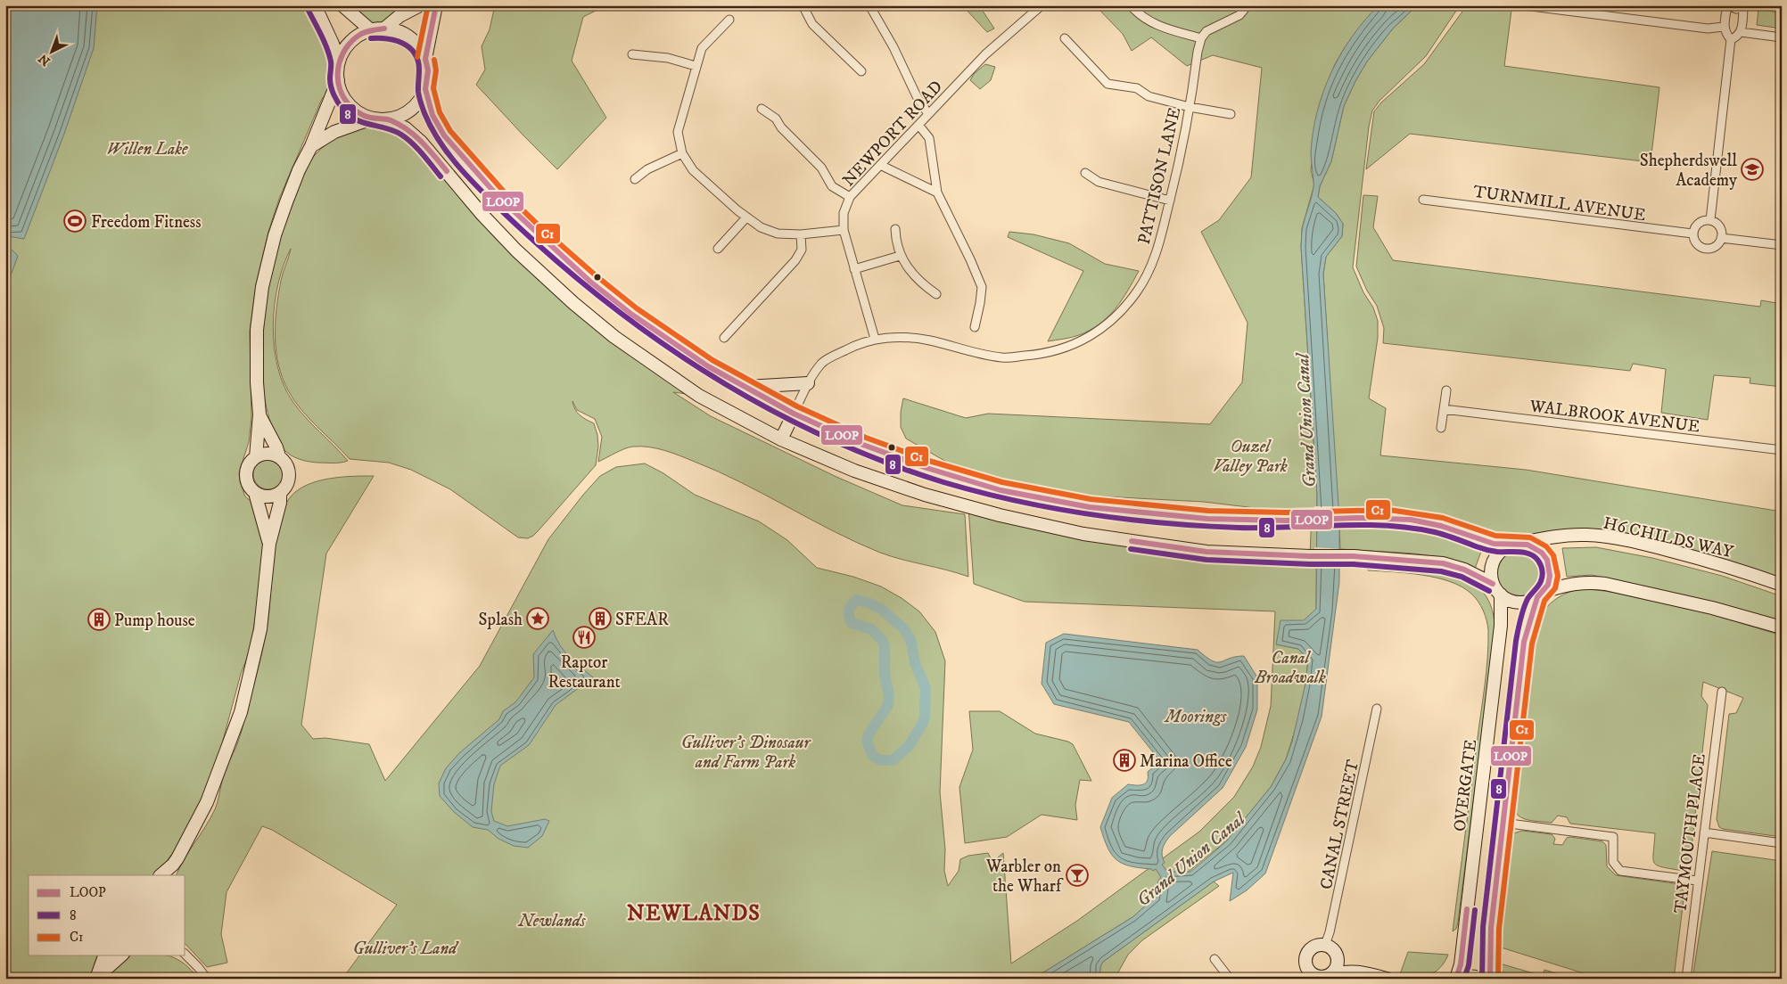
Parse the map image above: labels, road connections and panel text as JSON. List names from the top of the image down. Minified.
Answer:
{"streets":{"street":["NEWPORT ROAD","PATTISON LANE","TURNMILL AVENUE","WALBROOK AVENUE","H6 CHILDS WAY","OVERGATE","CANAL STREET","TAYMOUTH PLACE"]},"crossings":[["NEWPORT ROAD","PATTISON LANE"],["PATTISON LANE","H6 CHILDS WAY"],["H6 CHILDS WAY","OVERGATE"]],"districts":["NEWLANDS"],"water":["Grand Union Canal","Moorings"],"parks":["Willen Lake","Ouzel Valley Park","Canal Broadwalk","Gulliver's Dinosaur and Farm Park","Newlands","Gulliver's Land"],"places":{"school or university":["Shepherdswell Academy"],"sports":["Freedom Fitness"],"place":["Splash"],"building":["SFEAR","Pump house","Marina Office"],"restaurant":["Raptor Restaurant"],"bar":["Warbler on the Wharf"]},"lines":["transit line LOOP","transit line C1","transit line 8"],"legend":["LOOP","8","C1"],"north":"bottom left"}
